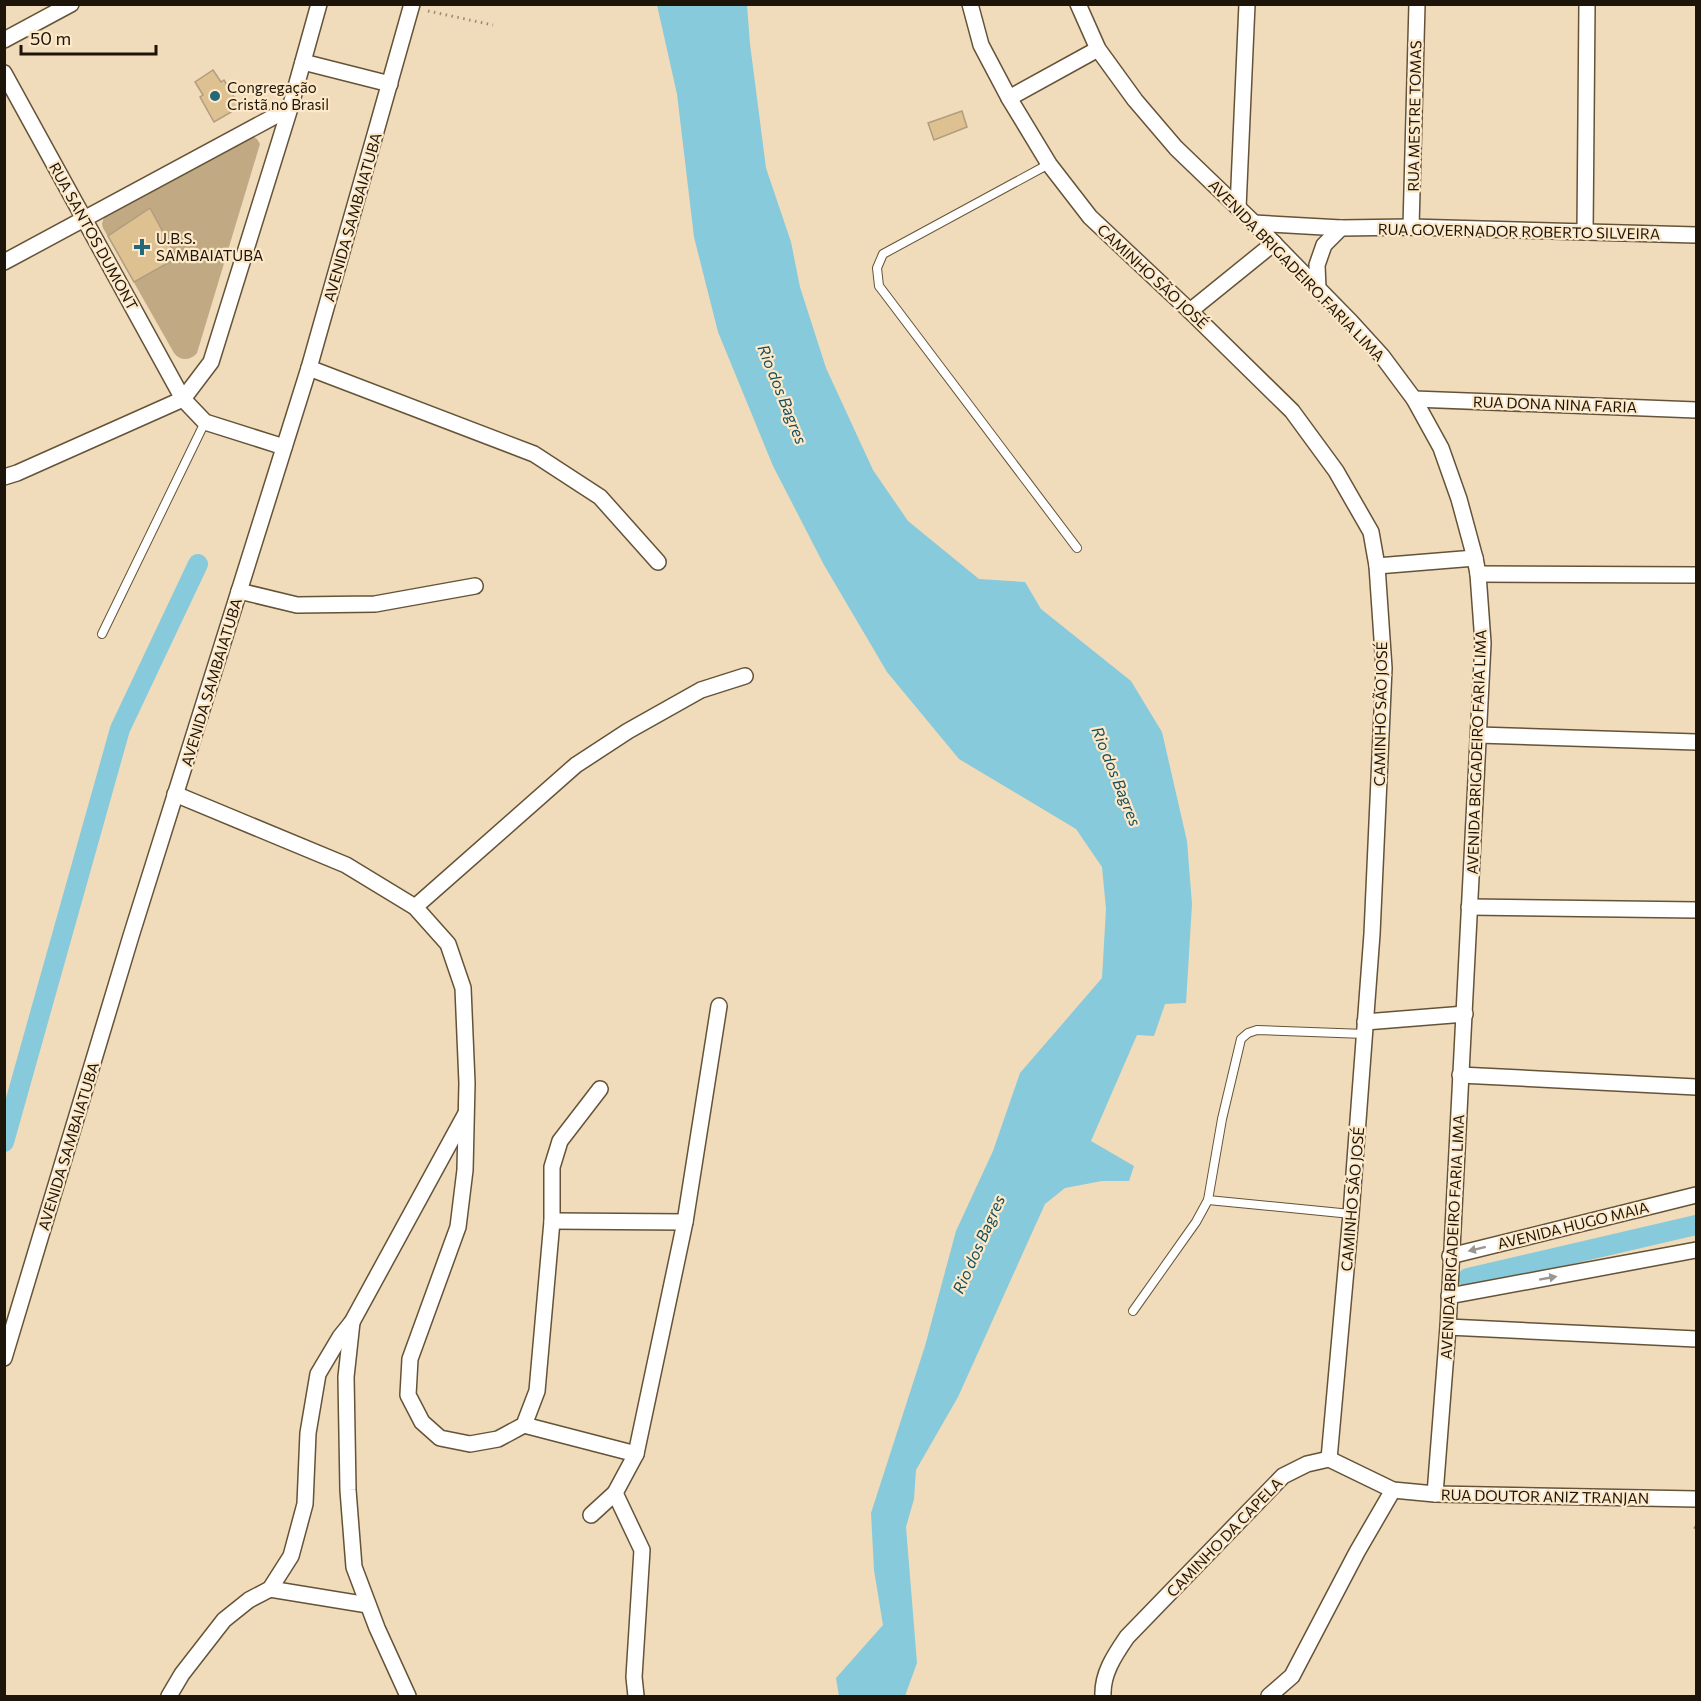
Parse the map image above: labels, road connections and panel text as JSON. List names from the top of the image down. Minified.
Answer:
{"streets":{"street":["RUA MESTRE TOMAS","AVENIDA SAMBAIATUBA","RUA GOVERNADOR ROBERTO SILVEIRA","RUA SANTOS DUMONT","AVENIDA BRIGADEIRO FARIA LIMA","CAMINHO SÃO JOSÉ","RUA DONA NINA FARIA","AVENIDA HUGO MAIA","RUA DOUTOR ANIZ TRANJAN","CAMINHO DA CAPELA"]},"crossings":[["RUA MESTRE TOMAS","RUA GOVERNADOR ROBERTO SILVEIRA"],["RUA GOVERNADOR ROBERTO SILVEIRA","AVENIDA BRIGADEIRO FARIA LIMA"],["AVENIDA BRIGADEIRO FARIA LIMA","RUA DONA NINA FARIA"],["AVENIDA BRIGADEIRO FARIA LIMA","AVENIDA HUGO MAIA"],["AVENIDA BRIGADEIRO FARIA LIMA","RUA DOUTOR ANIZ TRANJAN"],["CAMINHO SÃO JOSÉ","CAMINHO DA CAPELA"]],"water":["Rio dos Bagres"],"places":{"other":["Congregação Cristã no Brasil"],"health":["U.B.S. SAMBAIATUBA"]},"scale_bar":"50 m"}
